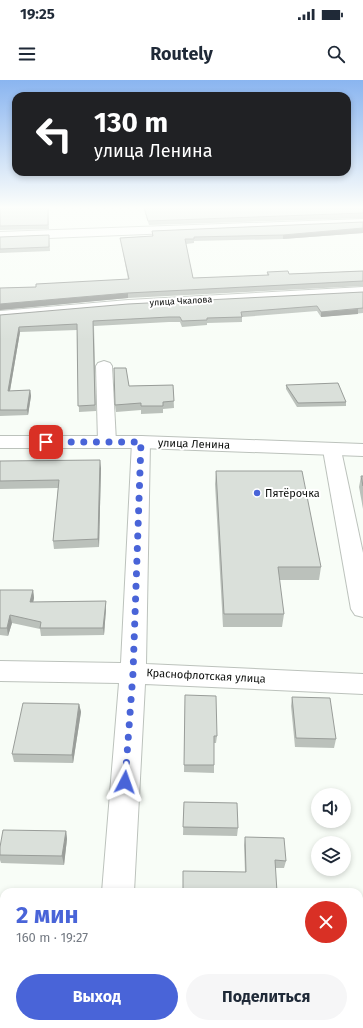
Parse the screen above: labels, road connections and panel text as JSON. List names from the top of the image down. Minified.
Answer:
{"streets":{"street":["улица Чкалова","улица Ленина","Краснофлотская улица"]},"places":["Пятёрочка"],"page":{"status":"19:25","header":"Routely","turn":["130 m","улица Ленина"],"heading":["2 мин","160 m · 19:27"],"buttons":["Выход","Поделиться"]}}
